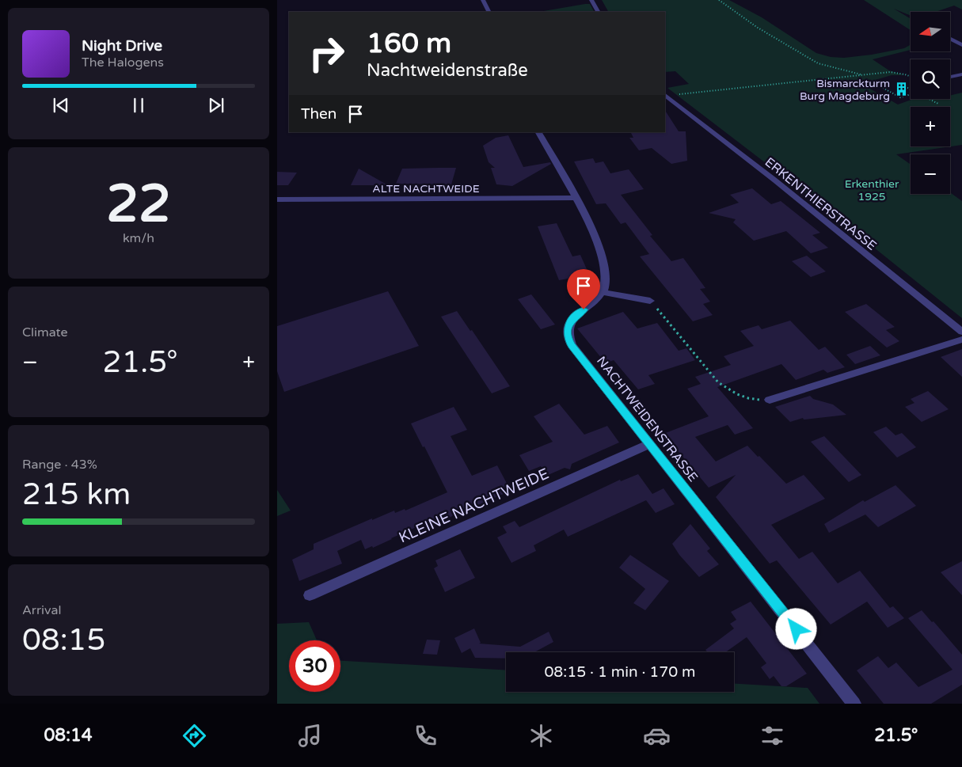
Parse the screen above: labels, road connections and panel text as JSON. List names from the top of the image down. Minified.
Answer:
{"streets":{"street":["ALTE NACHTWEIDE","ERKENTHIERSTRASSE","NACHTWEIDENSTRASSE","KLEINE NACHTWEIDE"]},"crossings":[["NACHTWEIDENSTRASSE","KLEINE NACHTWEIDE"]],"parks":["Erkenthier 1925"],"places":{"building":["Bismarckturm Burg Magdeburg"]},"north":"left","page":{"map_buttons":["+","−"],"turn":["160 m","Nachtweidenstraße"],"song":["Night Drive","The Halogens"],"then":"Then","tile":[["22","km/h"],"Climate",["Range · 43%","215 km"],["Arrival","08:15"]],"heat":["−","21.5°","+"],"limit":"30","trip":"08:15 · 1 min · 170 m","tabs":["08:14","21.5°"]}}
